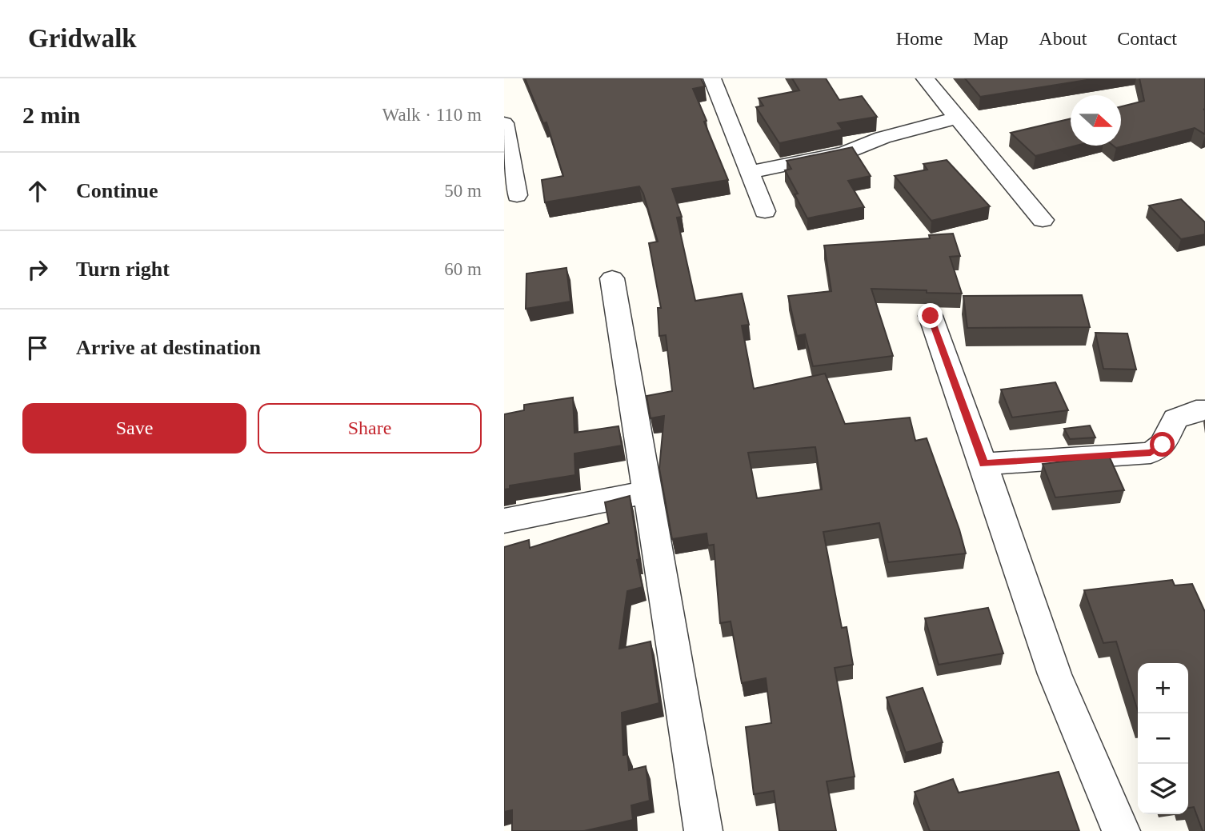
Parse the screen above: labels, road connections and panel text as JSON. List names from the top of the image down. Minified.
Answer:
{"north":"right","page":{"header":"Gridwalk","nav":["Home","Map","About","Contact"],"heading":["2 min","Walk · 110 m"],"list":[["Continue","50 m"],["Turn right","60 m"],"Arrive at destination"],"buttons":["Save","Share"],"map_buttons":["+","−"]}}
